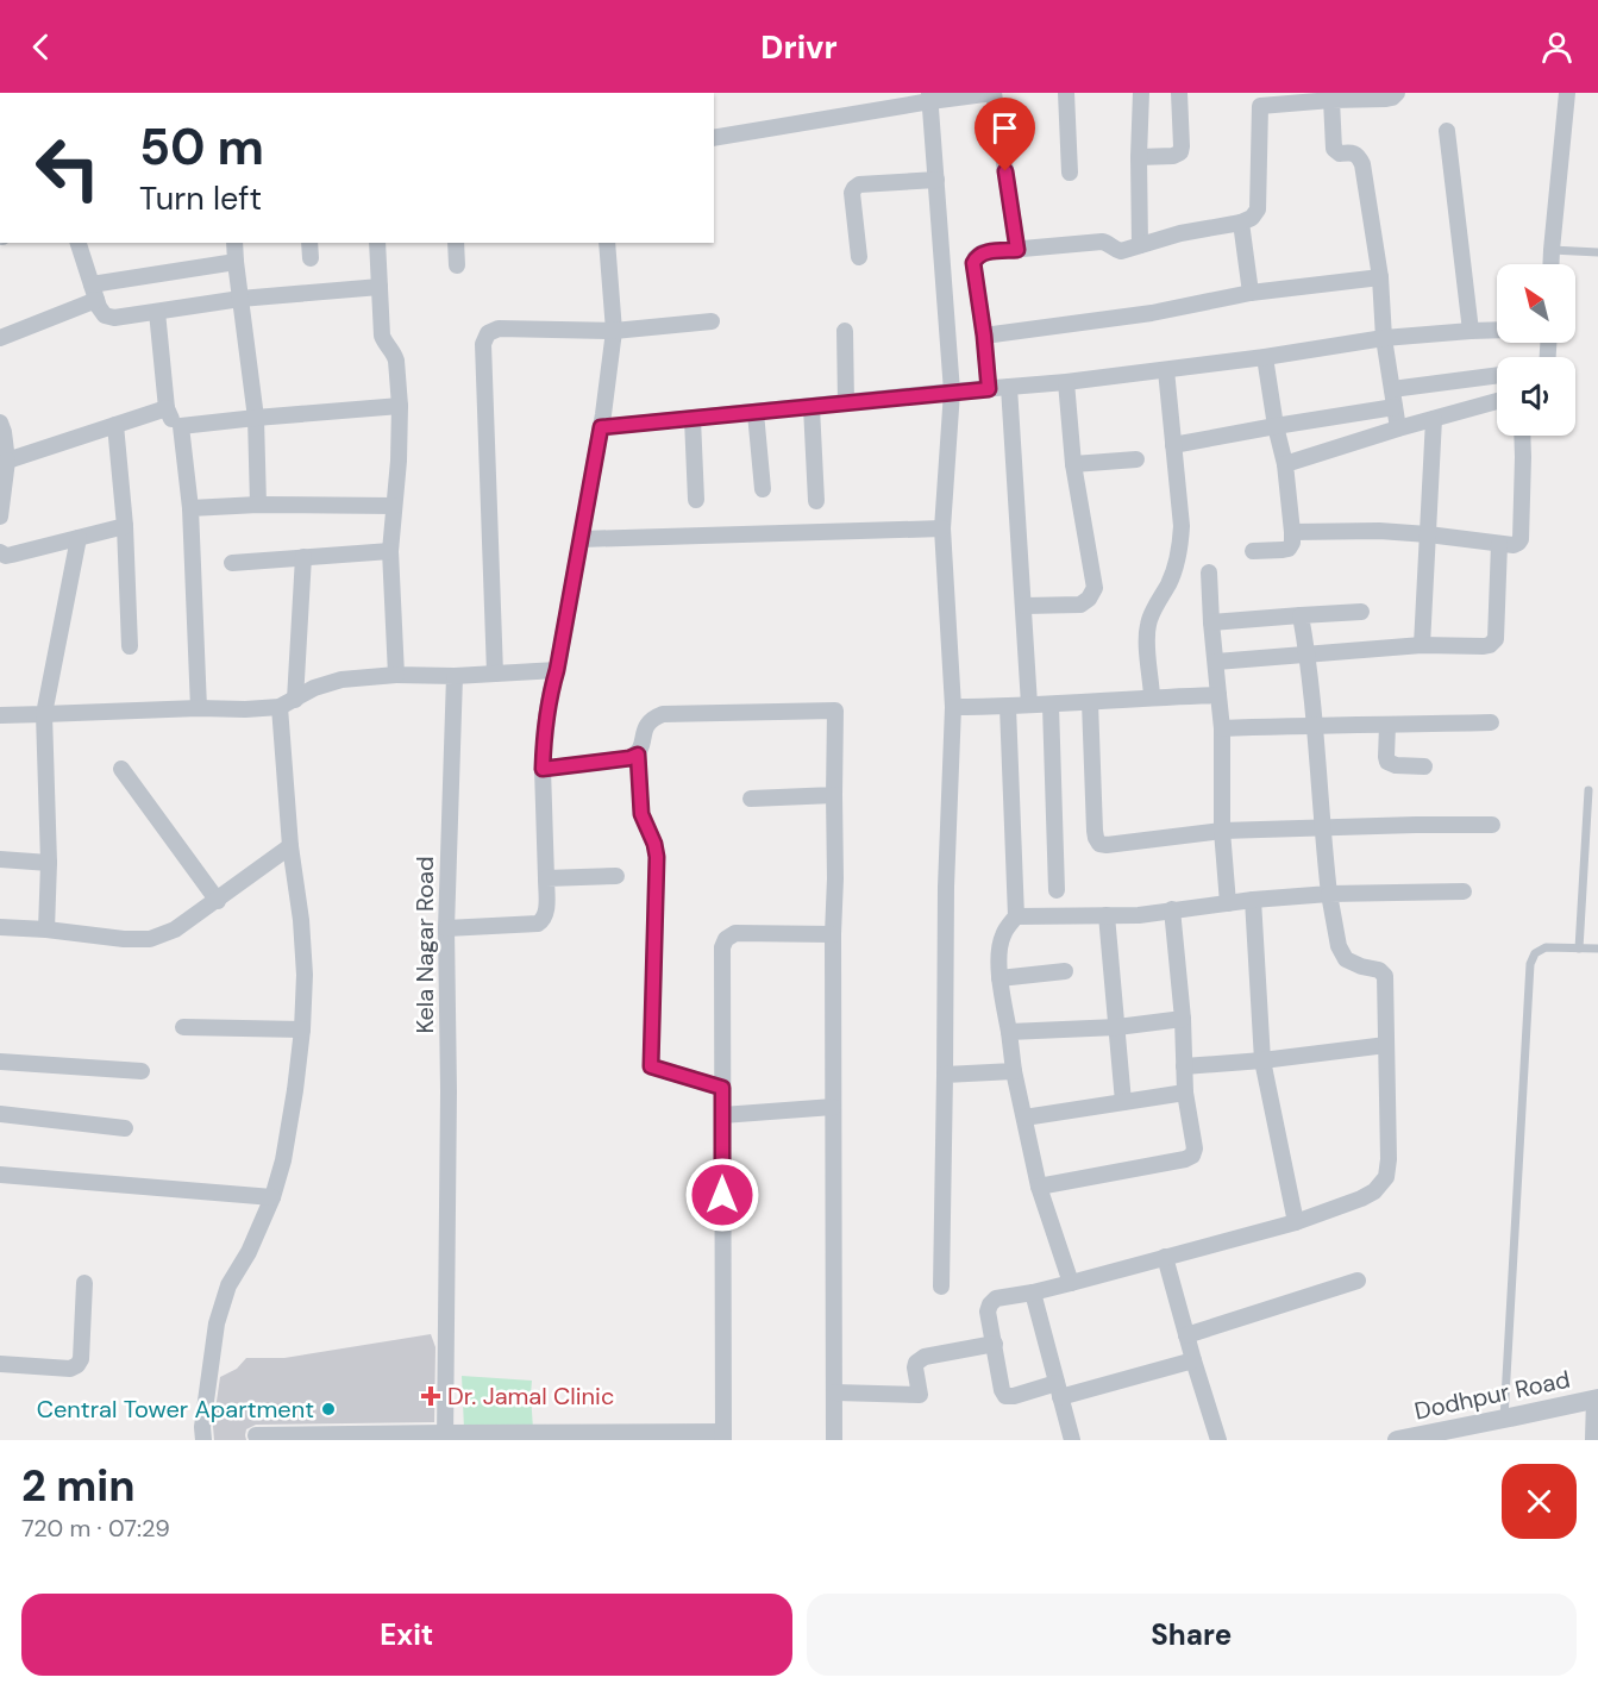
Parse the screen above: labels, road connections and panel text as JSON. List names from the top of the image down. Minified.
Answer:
{"streets":{"street":["Kela Nagar Road","Dodhpur Road"]},"places":{"health":["Dr. Jamal Clinic"],"other":["Central Tower Apartment"]},"north":"top left","page":{"header":"Drivr","turn":["50 m","Turn left"],"heading":["2 min","720 m · 07:29"],"buttons":["Exit","Share"]}}
